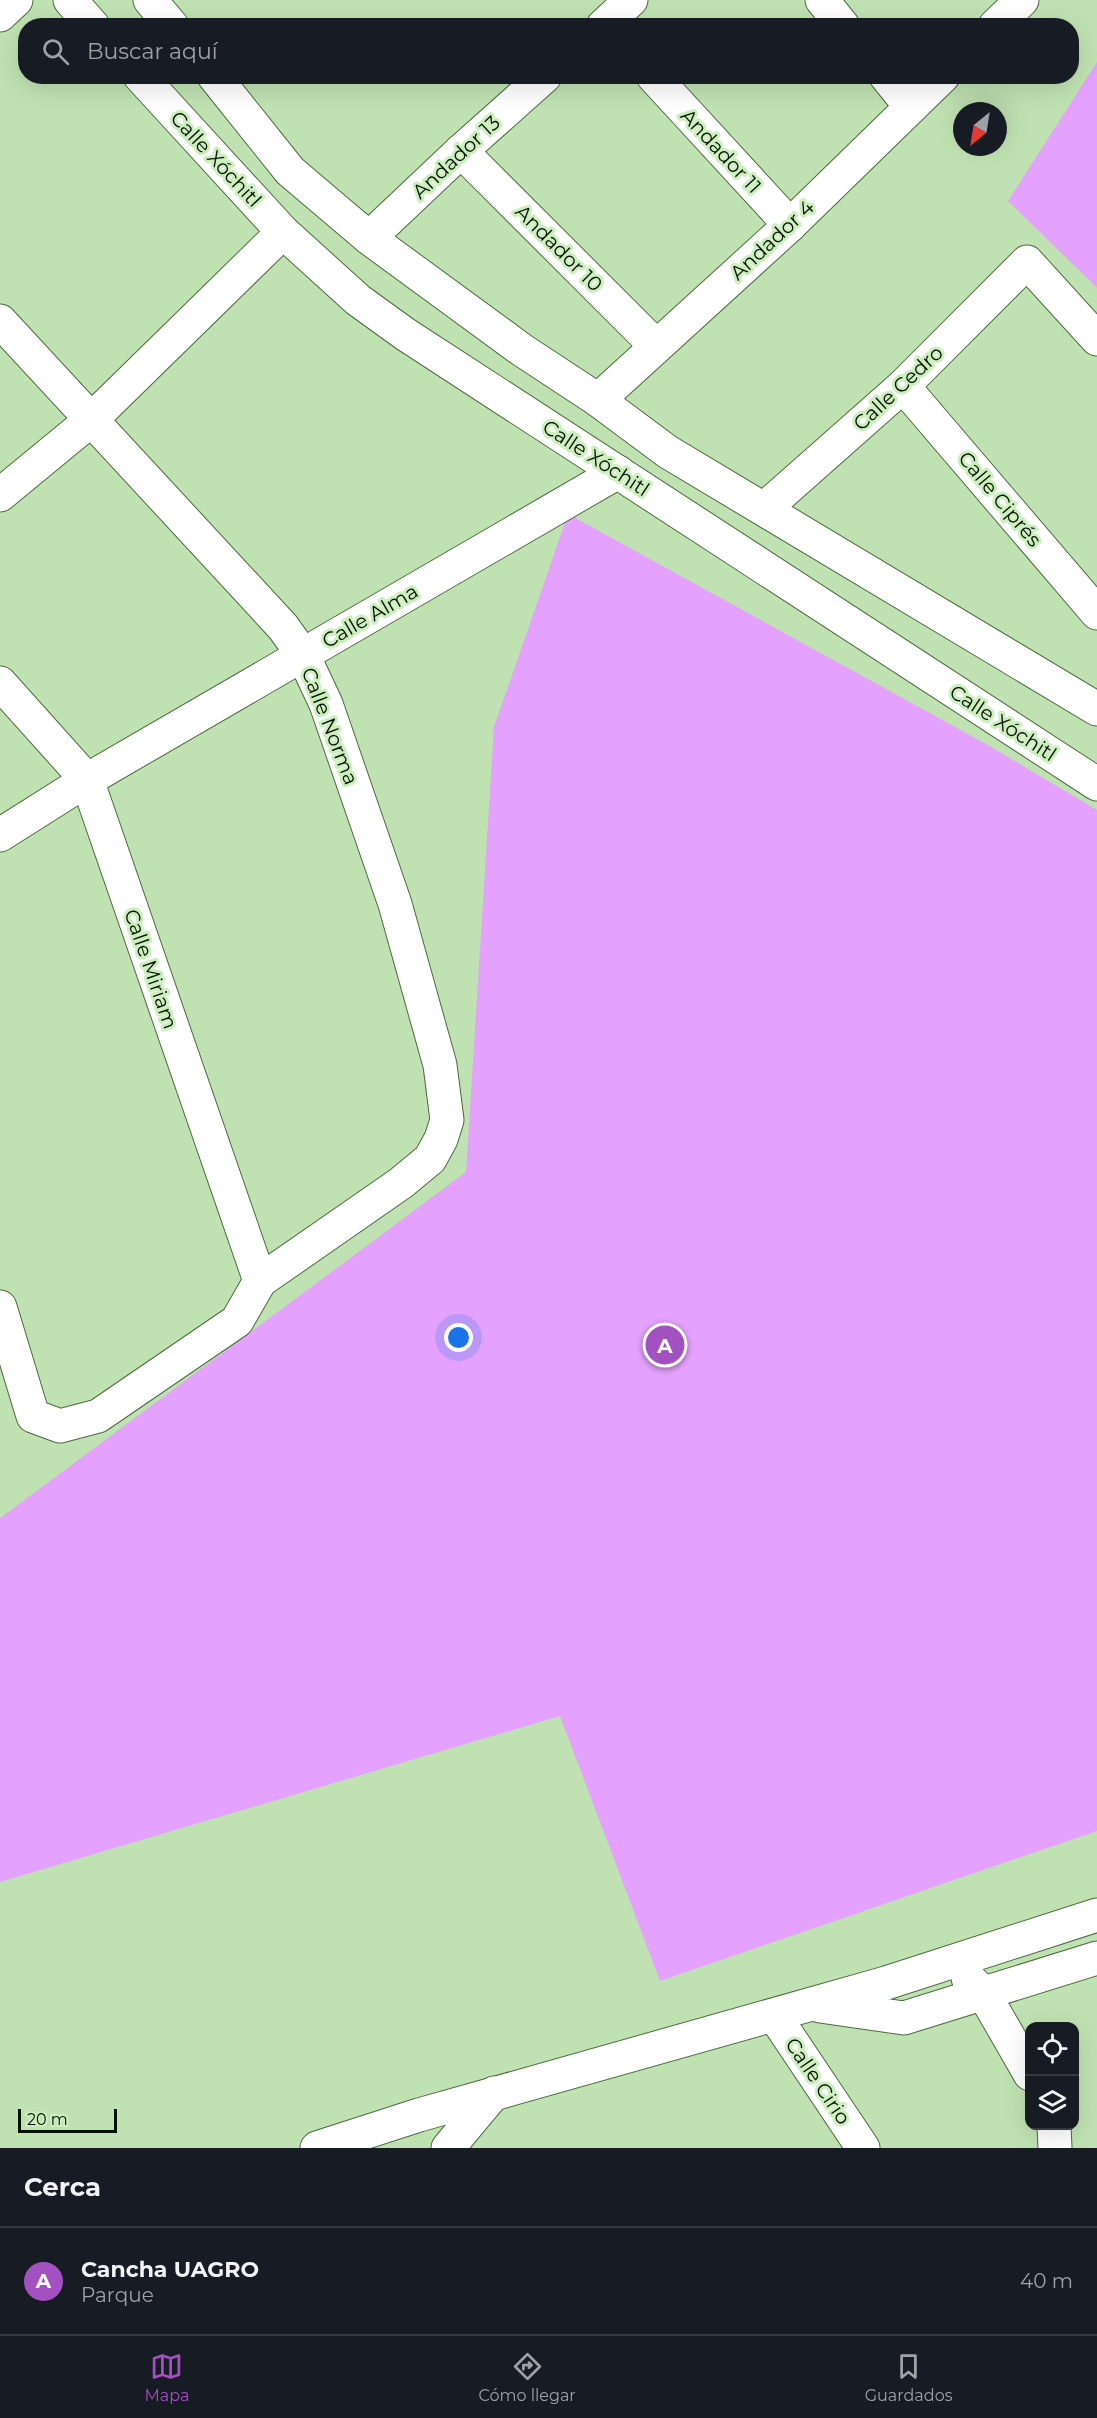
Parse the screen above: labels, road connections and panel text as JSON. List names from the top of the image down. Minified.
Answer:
{"streets":{"street":["Andador 11","Andador 13","Calle Xóchitl","Andador 4","Andador 10","Calle Cedro","Calle Ciprés","Calle Alma","Calle Norma","Calle Miriam","Calle Cirio"]},"crossings":[["Andador 11","Andador 4"],["Andador 13","Andador 10"],["Calle Xóchitl","Calle Alma"],["Andador 4","Andador 10"],["Calle Cedro","Calle Ciprés"],["Calle Alma","Calle Norma"],["Calle Alma","Calle Miriam"],["Calle Norma","Calle Miriam"]],"scale_bar":"20 m","north":"bottom left","page":{"search":"Buscar aquí","pins":"A","scale":"20 m","heading":"Cerca","list":[{"mark":"A","name":"Cancha UAGRO","note":"Parque","value":"40 m"}],"nav":["Mapa","Cómo llegar","Guardados"]}}
